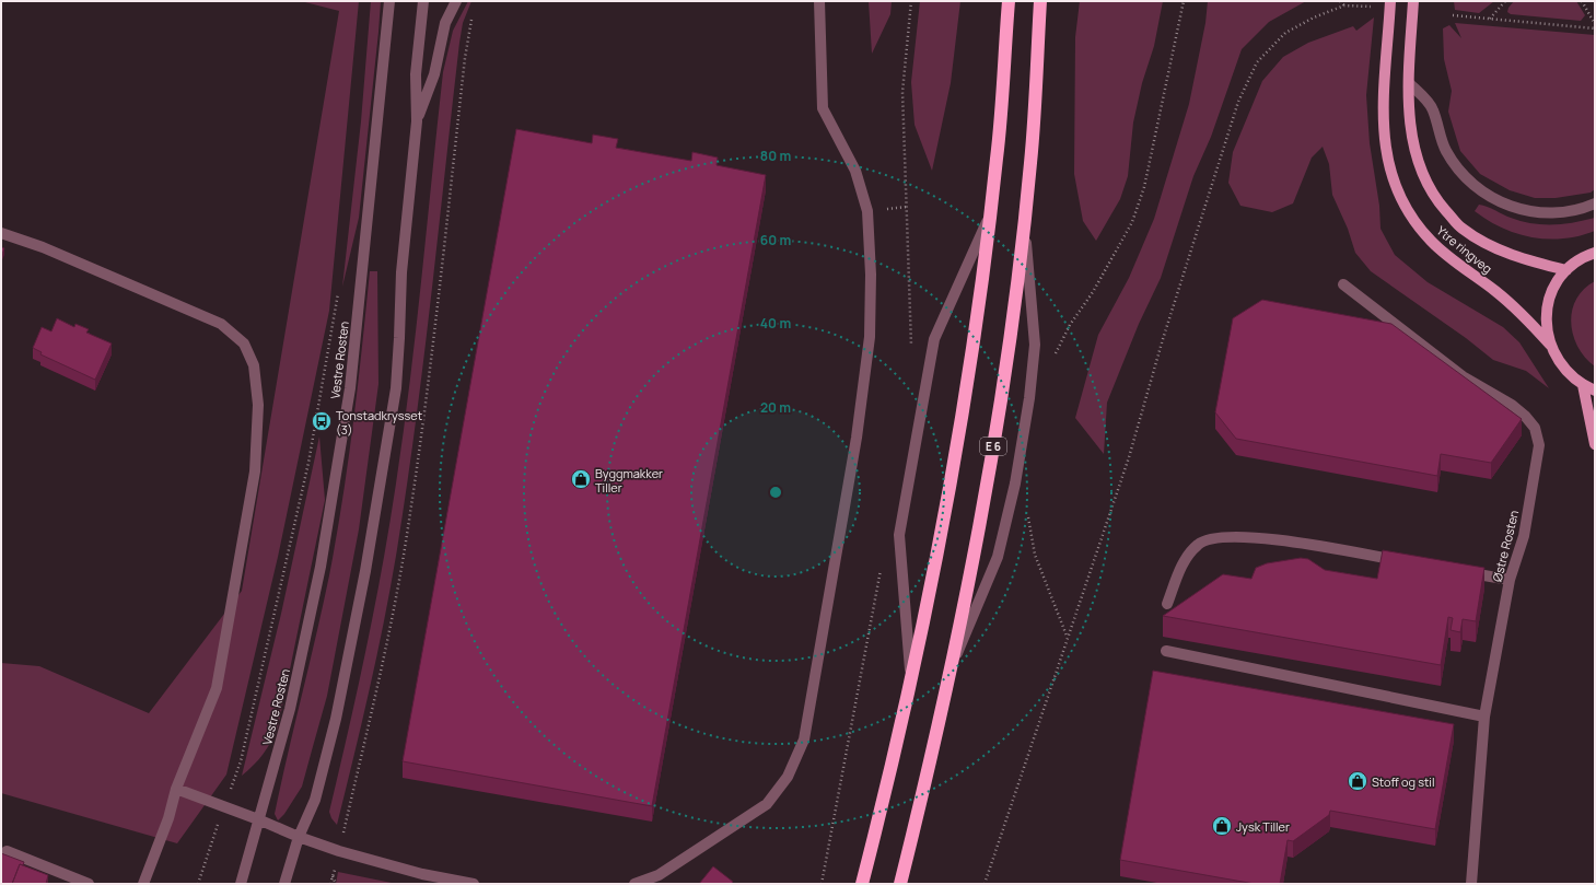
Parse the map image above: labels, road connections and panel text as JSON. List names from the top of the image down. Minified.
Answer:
{"streets":{"highway":["E 6"],"main road":["Ytre ringveg"],"street":["Vestre Rosten","Østre Rosten"]},"places":{"bus stop":["Tonstadkrysset (3)"],"shop":["Byggmakker Tiller","Stoff og stil","Jysk Tiller"]},"rings":["80 m","60 m","40 m","20 m"]}
